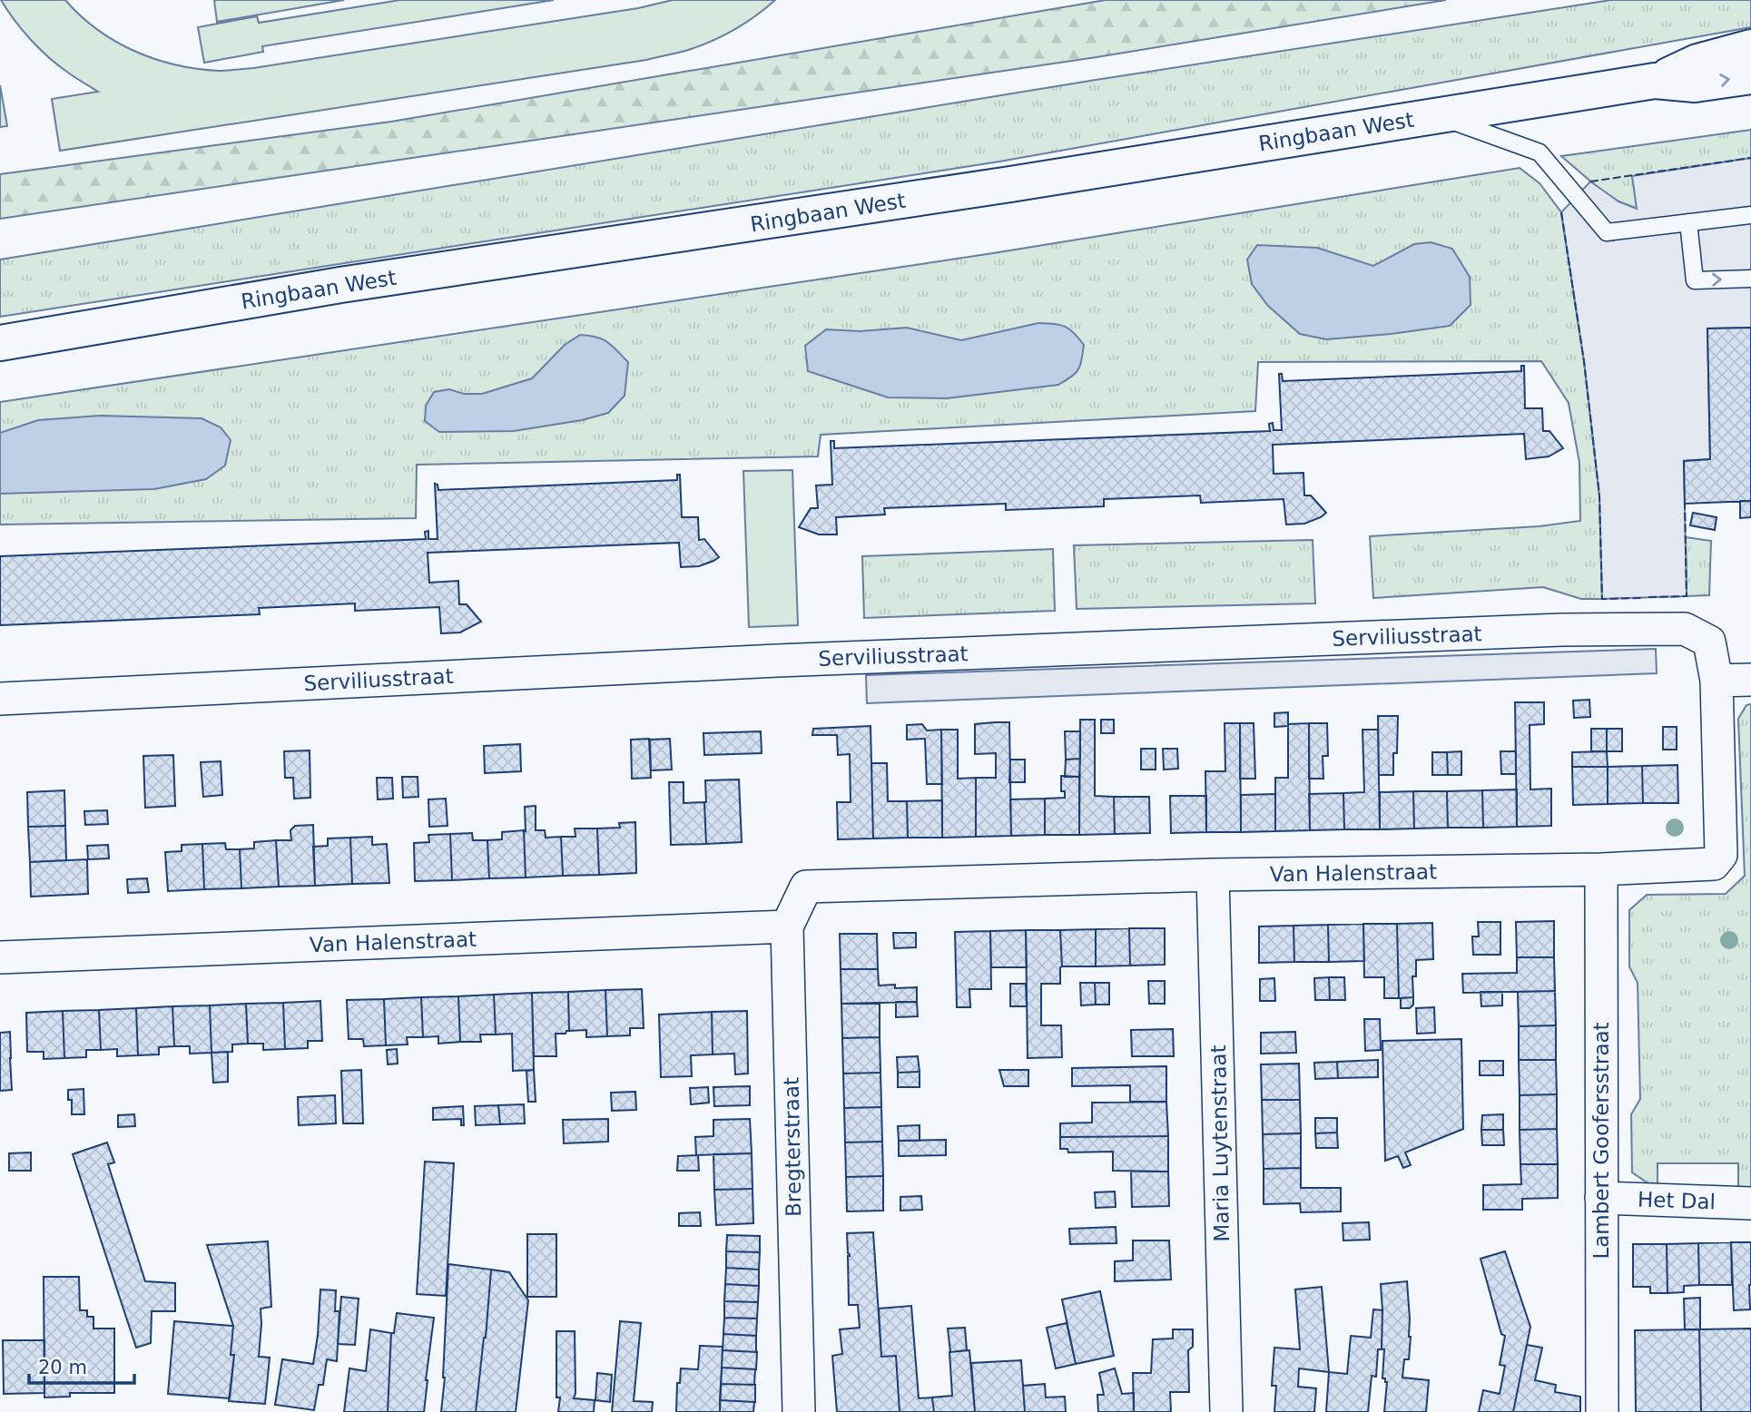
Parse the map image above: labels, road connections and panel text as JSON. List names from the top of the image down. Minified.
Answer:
{"streets":{"main road":["Ringbaan West"],"street":["Serviliusstraat","Van Halenstraat","Lambert Goofersstraat","Maria Luytenstraat","Bregterstraat","Het Dal"]},"crossings":[["Serviliusstraat","Van Halenstraat"],["Van Halenstraat","Lambert Goofersstraat"],["Van Halenstraat","Maria Luytenstraat"],["Van Halenstraat","Bregterstraat"],["Lambert Goofersstraat","Het Dal"]],"scale_bar":"20 m"}
